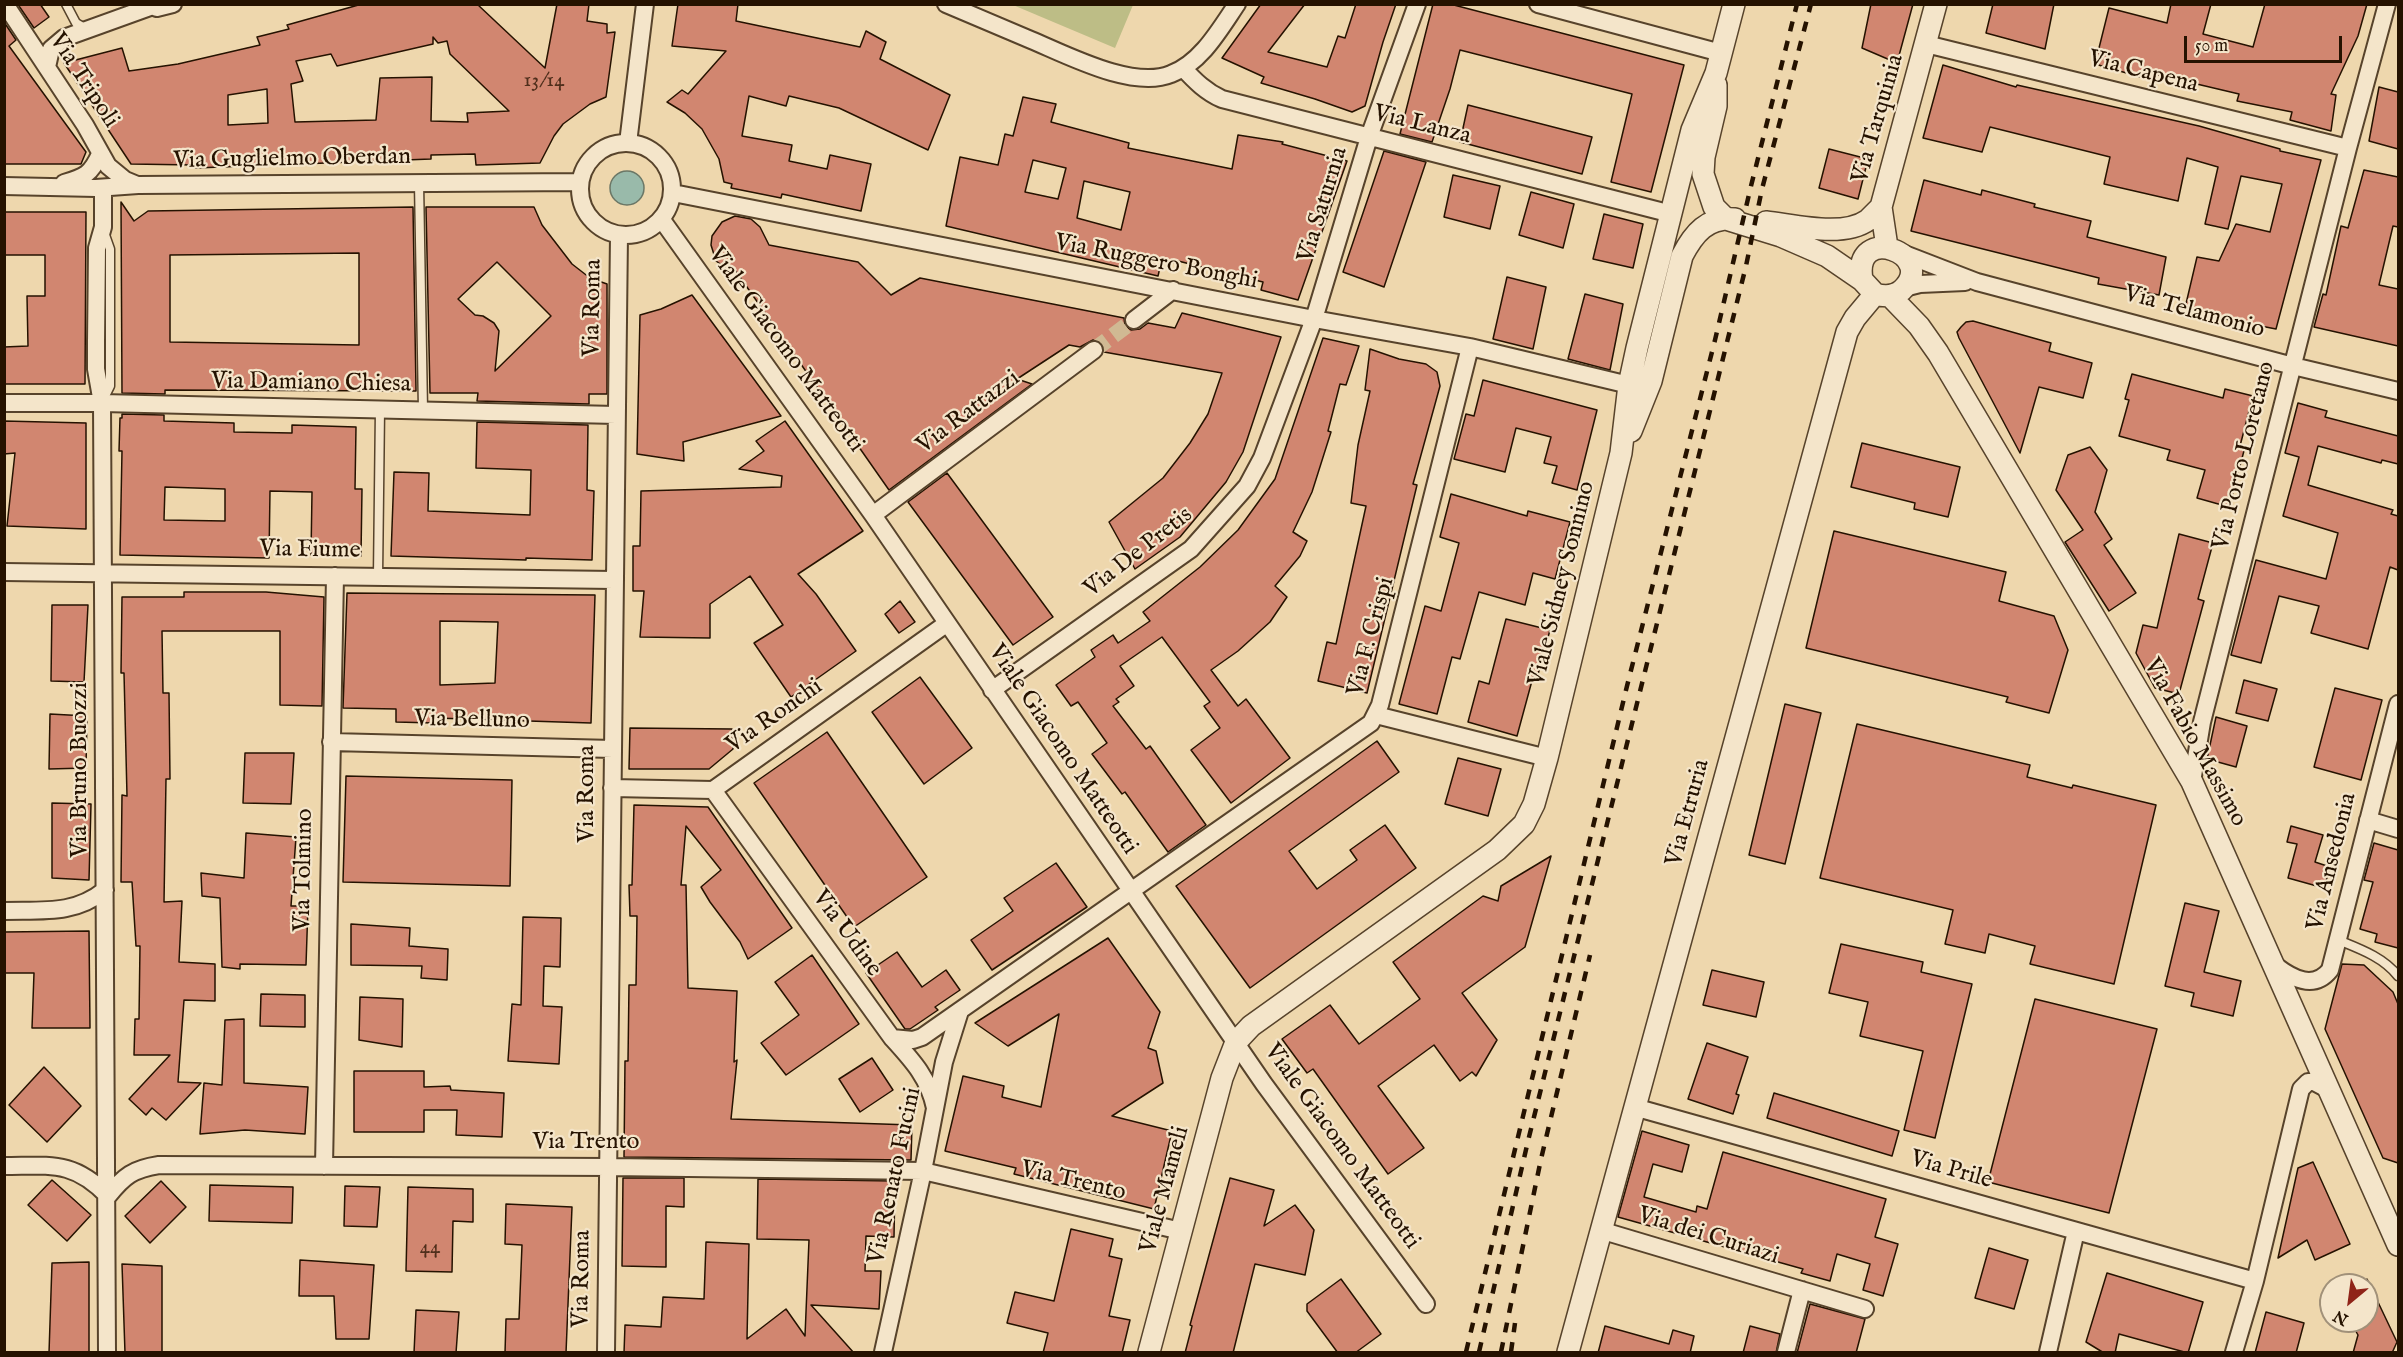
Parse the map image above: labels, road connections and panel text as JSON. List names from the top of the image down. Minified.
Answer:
{"streets":{"street":["Via Capena","Via Tripoli","Via Tarquinia","Via Lanza","Via Guglielmo Oberdan","Via Saturnia","Via Ruggero Bonghi","Via Roma","Via Telamonio","Viale Giacomo Matteotti","Via Damiano Chiesa","Via Rattazzi","Via Porto Loretano","Via Fiume","Via De Pretis","Viale Sidney Sonnino","Via F. Crispi","Via Ronchi","Via Belluno","Via Fabio Massimo","Via Bruno Buozzi","Via Etruria","Via Ansedonia","Via Tolmino","Via Udine","Via Trento","Via Prile","Via Renato Fucini","Viale Mameli","Via dei Curiazi"]},"crossings":[["Via Capena","Via Tarquinia"],["Via Capena","Via Porto Loretano"],["Via Tripoli","Via Guglielmo Oberdan"],["Via Tarquinia","Via Telamonio"],["Via Tarquinia","Via Fabio Massimo"],["Via Tarquinia","Via Etruria"],["Via Lanza","Via Saturnia"],["Via Guglielmo Oberdan","Via Ruggero Bonghi"],["Via Guglielmo Oberdan","Via Roma"],["Via Guglielmo Oberdan","Viale Giacomo Matteotti"],["Via Guglielmo Oberdan","Via Bruno Buozzi"],["Via Saturnia","Via Ruggero Bonghi"],["Via Saturnia","Via De Pretis"],["Via Ruggero Bonghi","Via Roma"],["Via Ruggero Bonghi","Viale Giacomo Matteotti"],["Via Ruggero Bonghi","Via De Pretis"],["Via Ruggero Bonghi","Viale Sidney Sonnino"],["Via Ruggero Bonghi","Via F. Crispi"],["Via Roma","Viale Giacomo Matteotti"],["Via Roma","Via Damiano Chiesa"],["Via Roma","Via Fiume"],["Via Roma","Via Belluno"],["Via Roma","Via Trento"],["Via Telamonio","Via Porto Loretano"],["Via Telamonio","Via Fabio Massimo"],["Via Telamonio","Via Etruria"],["Viale Giacomo Matteotti","Via Rattazzi"],["Viale Giacomo Matteotti","Via De Pretis"],["Viale Giacomo Matteotti","Viale Sidney Sonnino"],["Viale Giacomo Matteotti","Via F. Crispi"],["Viale Giacomo Matteotti","Via Ronchi"],["Viale Giacomo Matteotti","Viale Mameli"],["Via Damiano Chiesa","Via Bruno Buozzi"],["Via Porto Loretano","Via Fabio Massimo"],["Via Fiume","Via Bruno Buozzi"],["Via Fiume","Via Tolmino"],["Viale Sidney Sonnino","Viale Mameli"],["Via Ronchi","Via Udine"],["Via Belluno","Via Tolmino"],["Via Fabio Massimo","Via Etruria"],["Via Fabio Massimo","Via Ansedonia"],["Via Bruno Buozzi","Via Trento"],["Via Etruria","Via Prile"],["Via Etruria","Via dei Curiazi"],["Via Tolmino","Via Trento"],["Via Udine","Via Renato Fucini"],["Via Trento","Via Renato Fucini"],["Via Trento","Viale Mameli"]],"house_numbers":["13/14","44"],"scale_bar":"50 m","north":"bottom left"}
